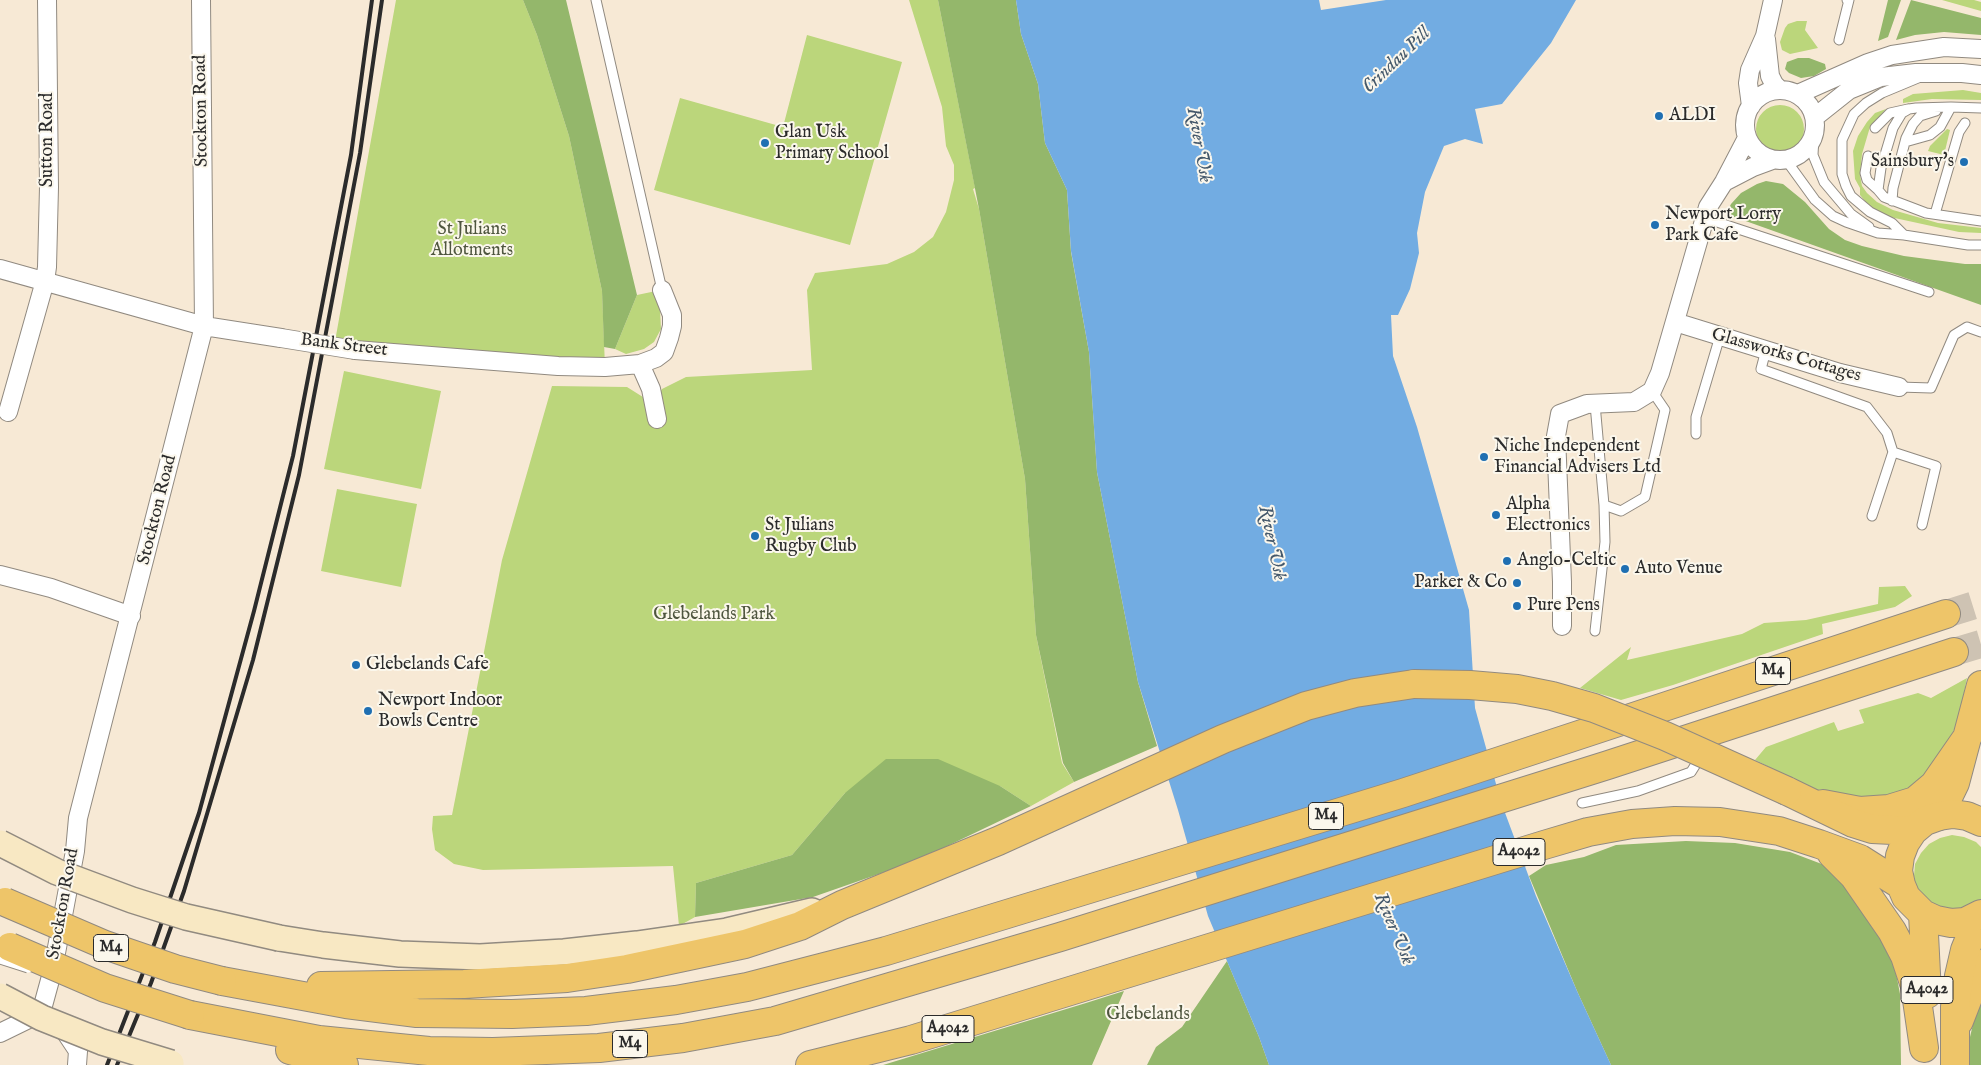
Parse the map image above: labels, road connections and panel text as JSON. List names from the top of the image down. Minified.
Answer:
{"streets":{"main road":["M4","A4042"],"street":["Stockton Road","Sutton Road","Bank Street","Glassworks Cottages"]},"crossings":[["Stockton Road","Bank Street"],["Sutton Road","Bank Street"]],"water":["Crindau Pill","River Usk"],"parks":["St Julians Allotments","Glebelands Park","Glebelands"],"places":["ALDI","Glan Usk Primary School","Sainsbury's","Newport Lorry Park Cafe","Niche Independent Financial Advisers Ltd","Alpha Electronics","St Julians Rugby Club","Anglo-Celtic","Auto Venue","Parker & Co","Pure Pens","Glebelands Cafe","Newport Indoor Bowls Centre"]}
